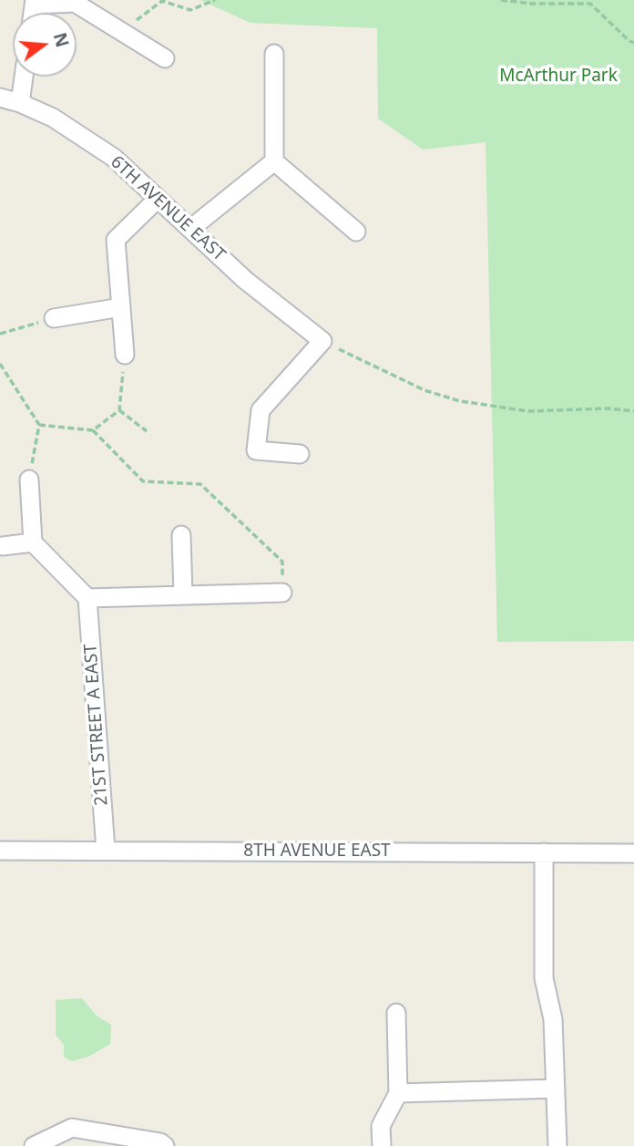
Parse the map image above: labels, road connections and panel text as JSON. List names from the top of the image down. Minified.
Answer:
{"streets":{"street":["6TH AVENUE EAST","21ST STREET A EAST","8TH AVENUE EAST"]},"crossings":[["21ST STREET A EAST","8TH AVENUE EAST"]],"parks":["McArthur Park"],"north":"right"}
